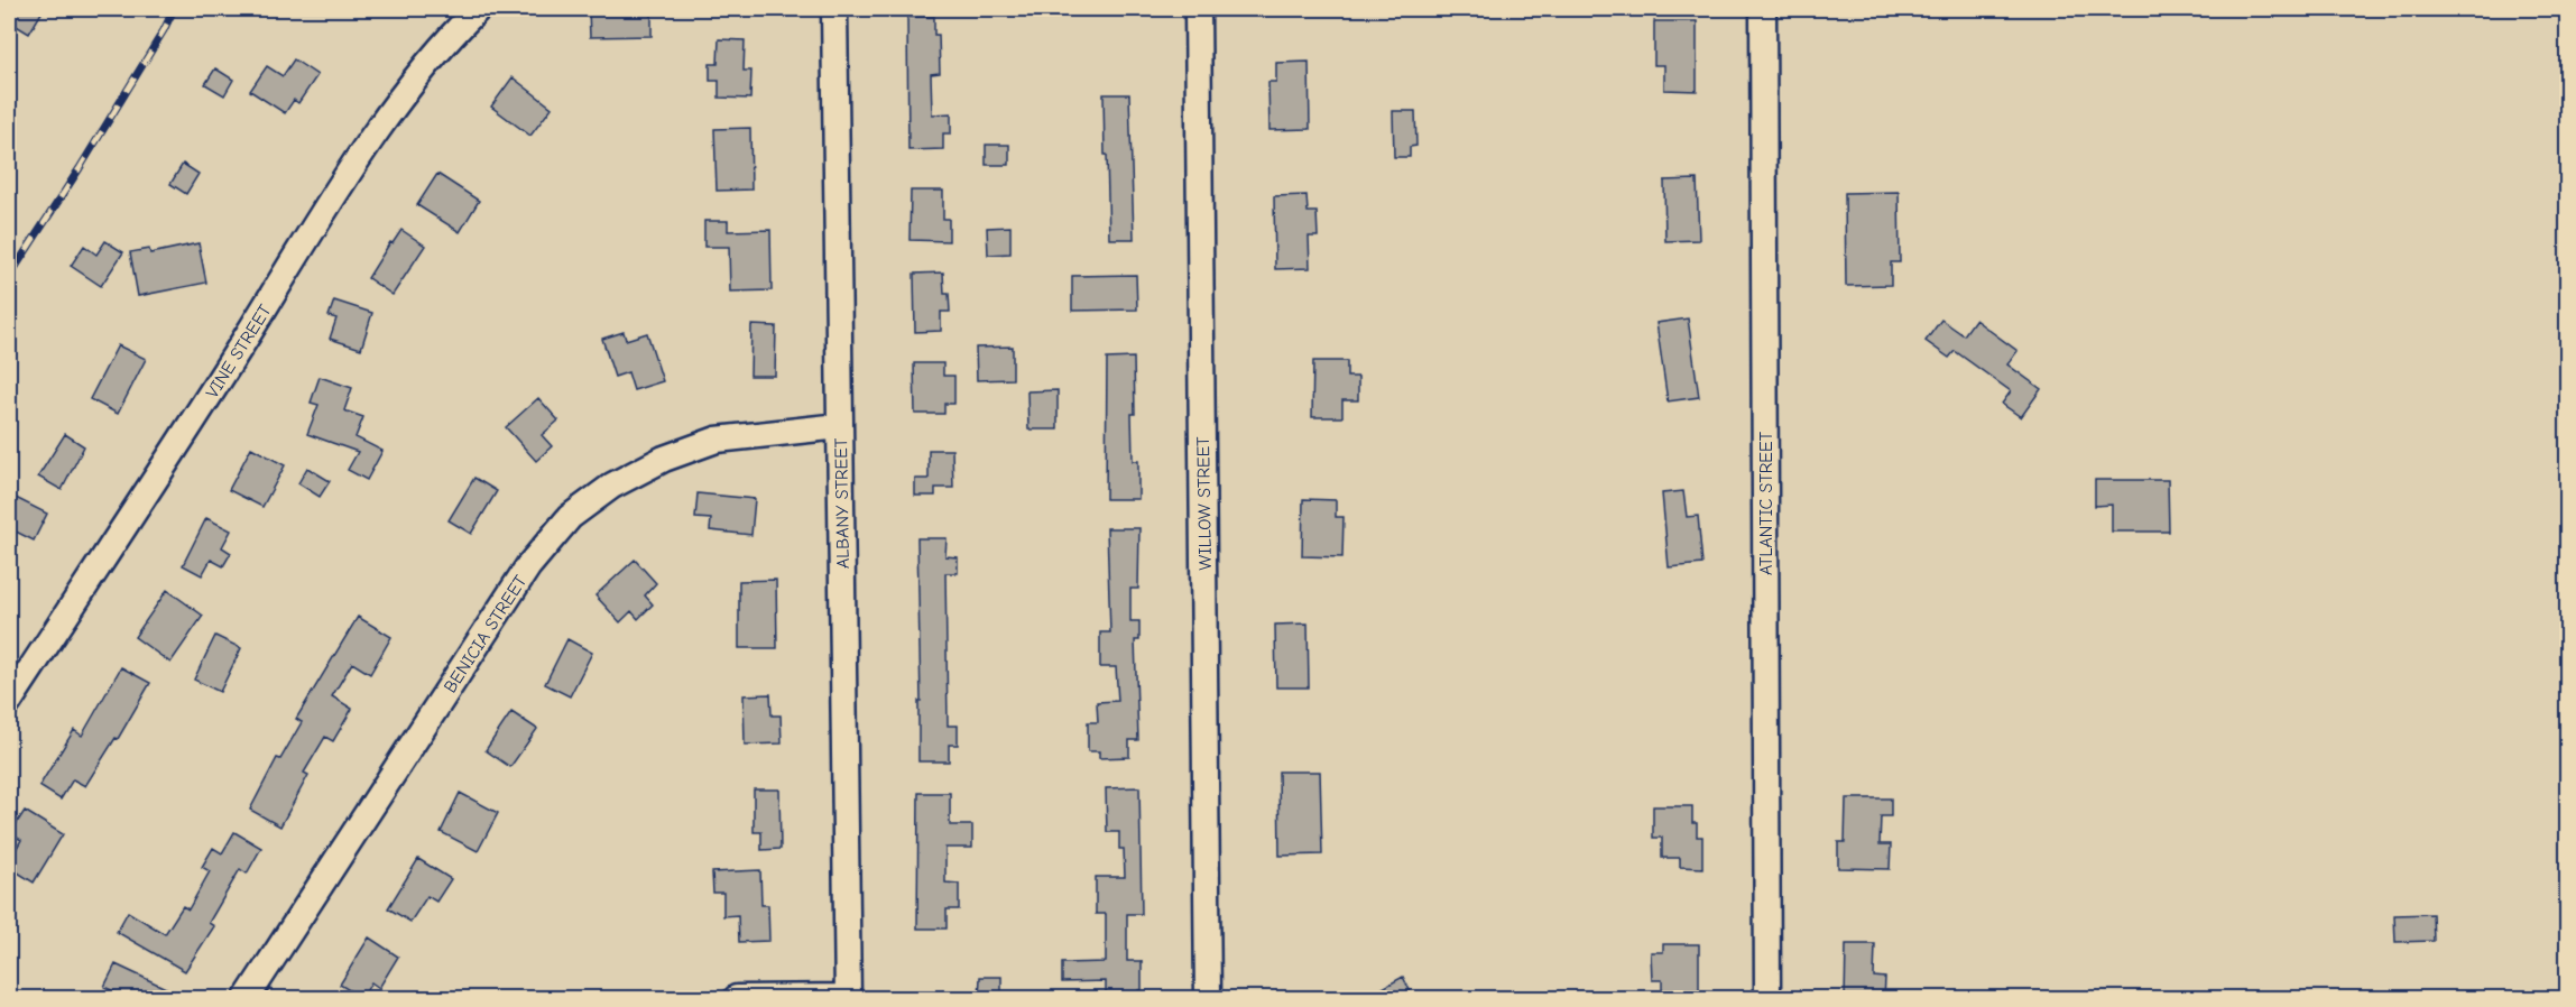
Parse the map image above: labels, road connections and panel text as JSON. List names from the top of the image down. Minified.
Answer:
{"streets":{"street":["VINE STREET","ALBANY STREET","WILLOW STREET","ATLANTIC STREET","BENICIA STREET"]},"crossings":[["ALBANY STREET","BENICIA STREET"]]}
